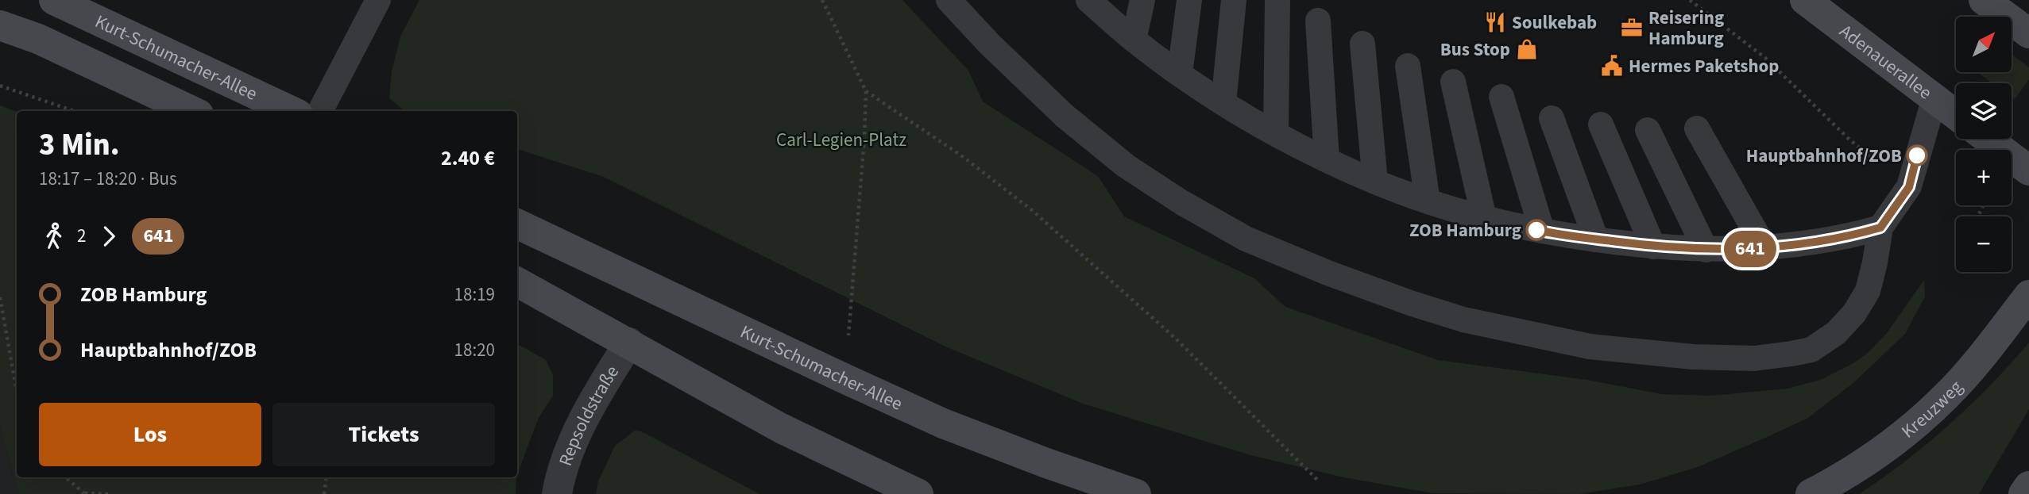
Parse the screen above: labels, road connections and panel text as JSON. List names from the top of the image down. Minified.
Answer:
{"streets":{"main road":["Kurt-Schumacher-Allee","Adenauerallee","Kreuzweg"],"street":["Repsoldstraße"]},"parks":["Carl-Legien-Platz"],"places":{"restaurant":["Soulkebab"],"office":["Reisering Hamburg"],"shop":["Bus Stop"],"public building":["Hermes Paketshop"],"other":["Hauptbahnhof/ZOB","ZOB Hamburg"]},"lines":["bus line 641"],"north":"top right","page":{"on_map":"641","map_buttons":["+","−"],"heading":["3 Min.","18:17 – 18:20 · Bus","2.40 €"],"legs":["2","641"],"list":[{"name":"ZOB Hamburg","value":"18:19"},{"name":"Hauptbahnhof/ZOB","value":"18:20"}],"buttons":["Los","Tickets"]}}
